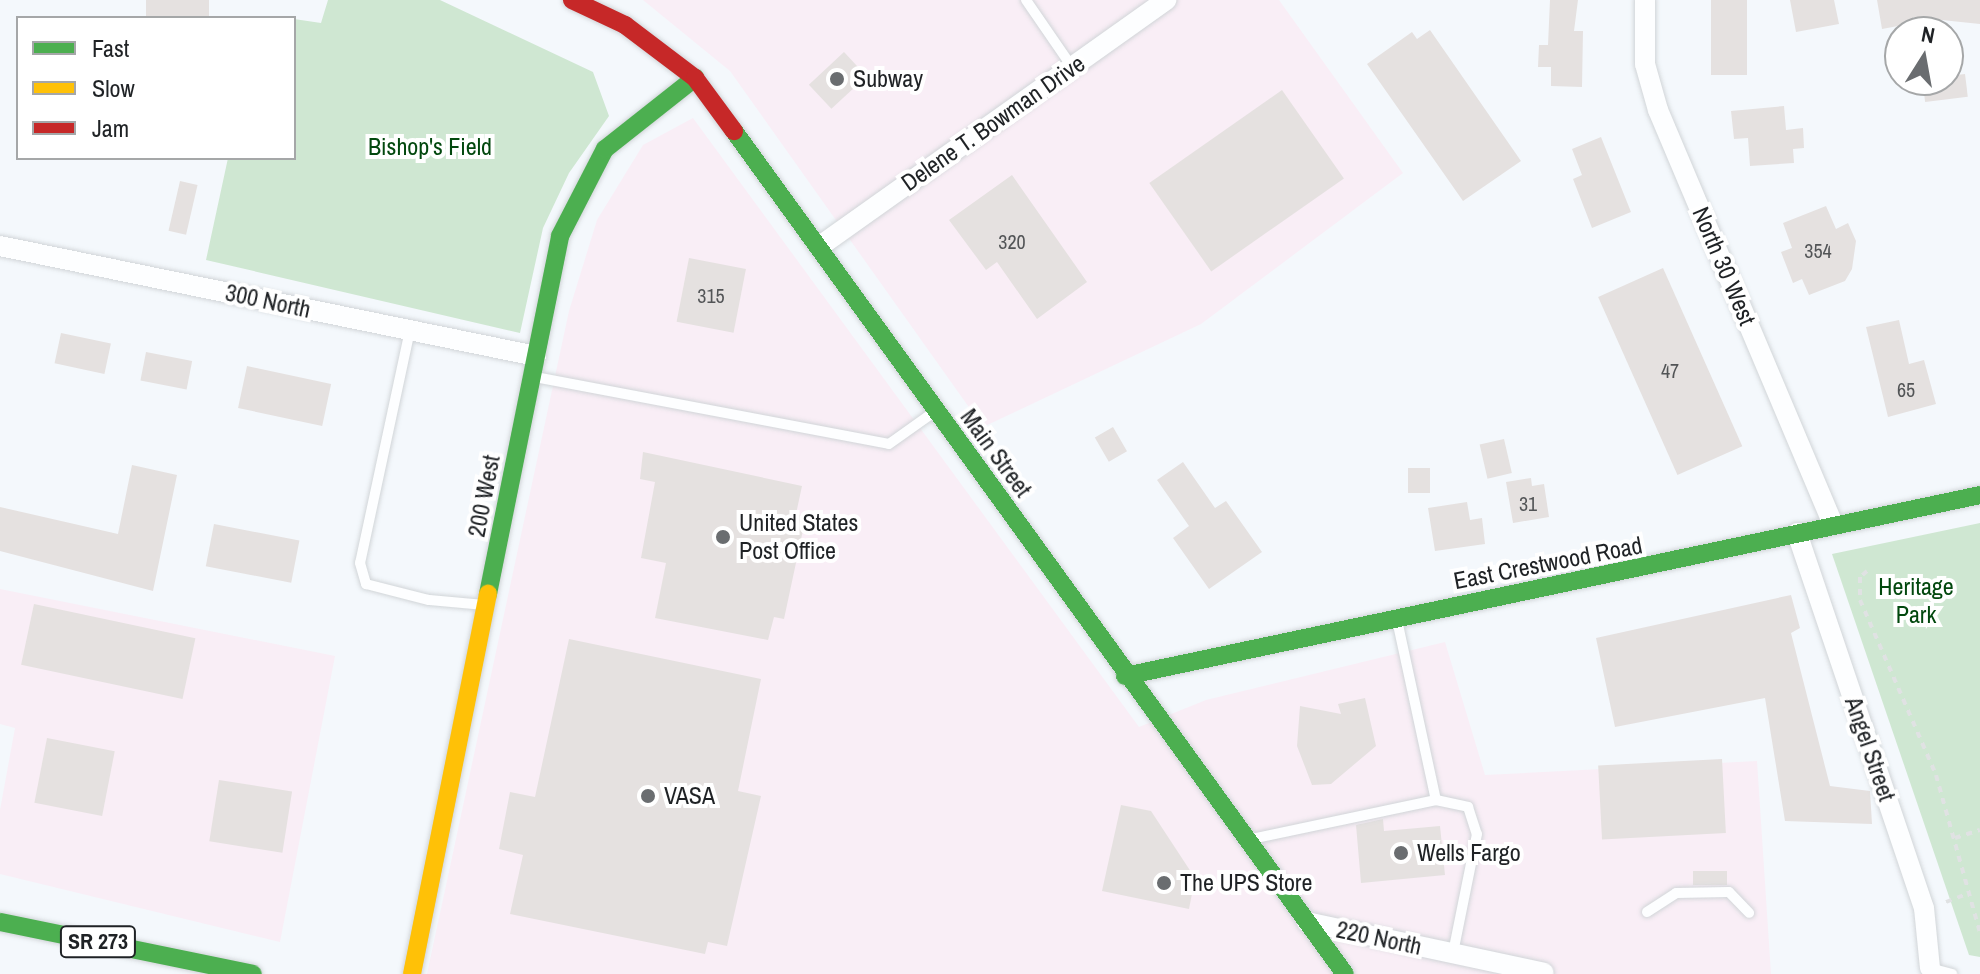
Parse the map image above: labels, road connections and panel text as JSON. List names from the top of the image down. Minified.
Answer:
{"streets":{"street":["Delene T. Bowman Drive","North 30 West","300 North","Main Street","200 West","East Crestwood Road","Angel Street","220 North","SR 273"]},"crossings":[["Delene T. Bowman Drive","Main Street"],["North 30 West","East Crestwood Road"],["300 North","200 West"],["Main Street","200 West"],["Main Street","East Crestwood Road"],["Main Street","220 North"],["East Crestwood Road","Angel Street"]],"parks":["Bishop's Field","Heritage Park"],"places":["Subway","United States Post Office","VASA","Wells Fargo","The UPS Store"],"house_numbers":["320","354","315","47","65","31"],"legend":["Fast","Slow","Jam"],"north":"top"}
